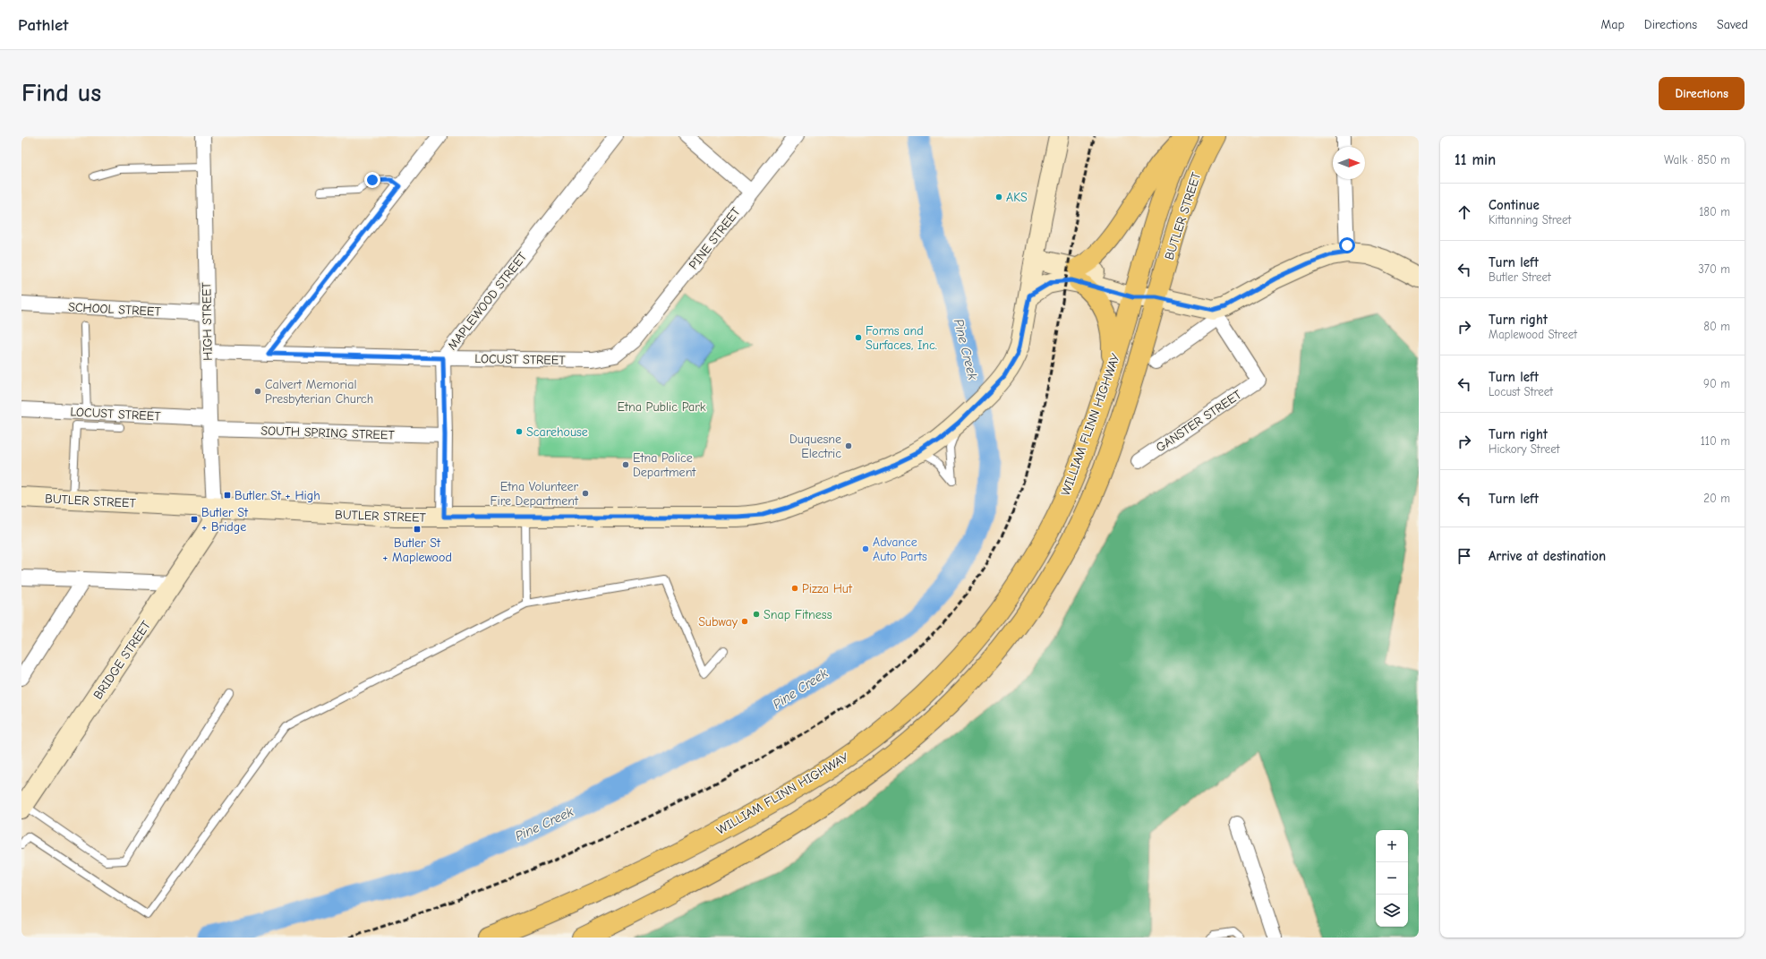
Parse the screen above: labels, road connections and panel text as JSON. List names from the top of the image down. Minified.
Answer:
{"streets":{"highway":["BUTLER STREET","WILLIAM FLINN HIGHWAY"],"street":["PINE STREET","MAPLEWOOD STREET","SCHOOL STREET","HIGH STREET","LOCUST STREET","GANSTER STREET","SOUTH SPRING STREET","BRIDGE STREET"]},"crossings":[["BUTLER STREET","MAPLEWOOD STREET"],["BUTLER STREET","HIGH STREET"],["BUTLER STREET","WILLIAM FLINN HIGHWAY"],["BUTLER STREET","BRIDGE STREET"],["PINE STREET","LOCUST STREET"],["MAPLEWOOD STREET","LOCUST STREET"],["MAPLEWOOD STREET","SOUTH SPRING STREET"],["SCHOOL STREET","HIGH STREET"],["HIGH STREET","LOCUST STREET"],["HIGH STREET","SOUTH SPRING STREET"],["HIGH STREET","BRIDGE STREET"],["LOCUST STREET","SOUTH SPRING STREET"]],"water":["Pine Creek"],"parks":["Etna Public Park"],"places":{"other":["AKS","Forms and Surfaces, Inc.","Calvert Memorial Presbyterian Church","Scarehouse","Duquesne Electric","Etna Police Department","Etna Volunteer Fire Department","Advance Auto Parts","Pizza Hut","Snap Fitness","Subway"],"transit":["Butler St + High","Butler St + Bridge","Butler St + Maplewood"]},"north":"right","page":{"header":"Pathlet","nav":["Map","Directions","Saved"],"buttons":"Directions","title":"Find us","heading":["11 min","Walk · 850 m"],"list":[["Continue","Kittanning Street","180 m"],["Turn left","Butler Street","370 m"],["Turn right","Maplewood Street","80 m"],["Turn left","Locust Street","90 m"],["Turn right","Hickory Street","110 m"],["Turn left","20 m"],"Arrive at destination"],"map_buttons":["+","−"]}}
